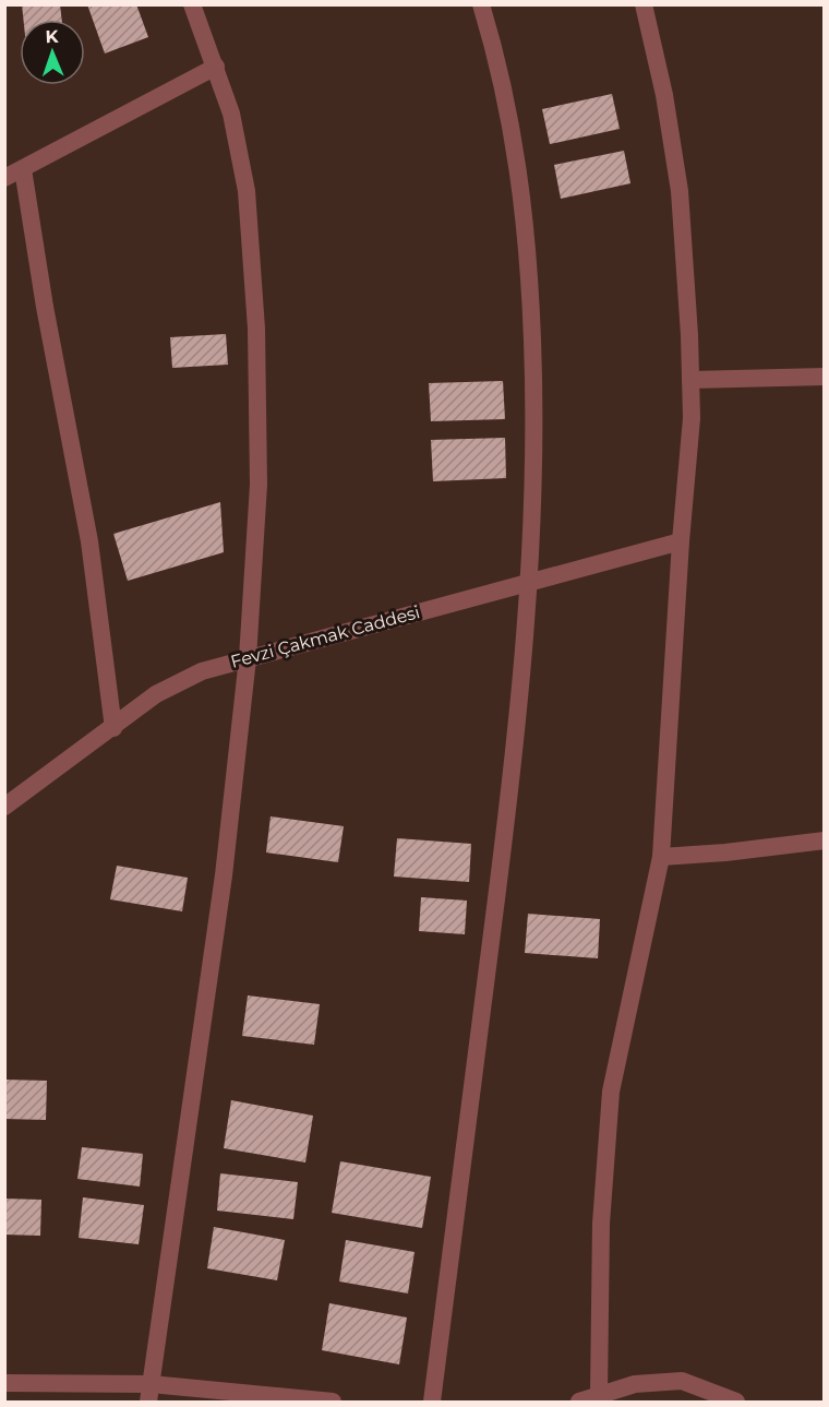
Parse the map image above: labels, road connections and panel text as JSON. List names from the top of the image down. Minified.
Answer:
{"streets":{"street":["Fevzi Çakmak Caddesi"]},"north":"top"}
